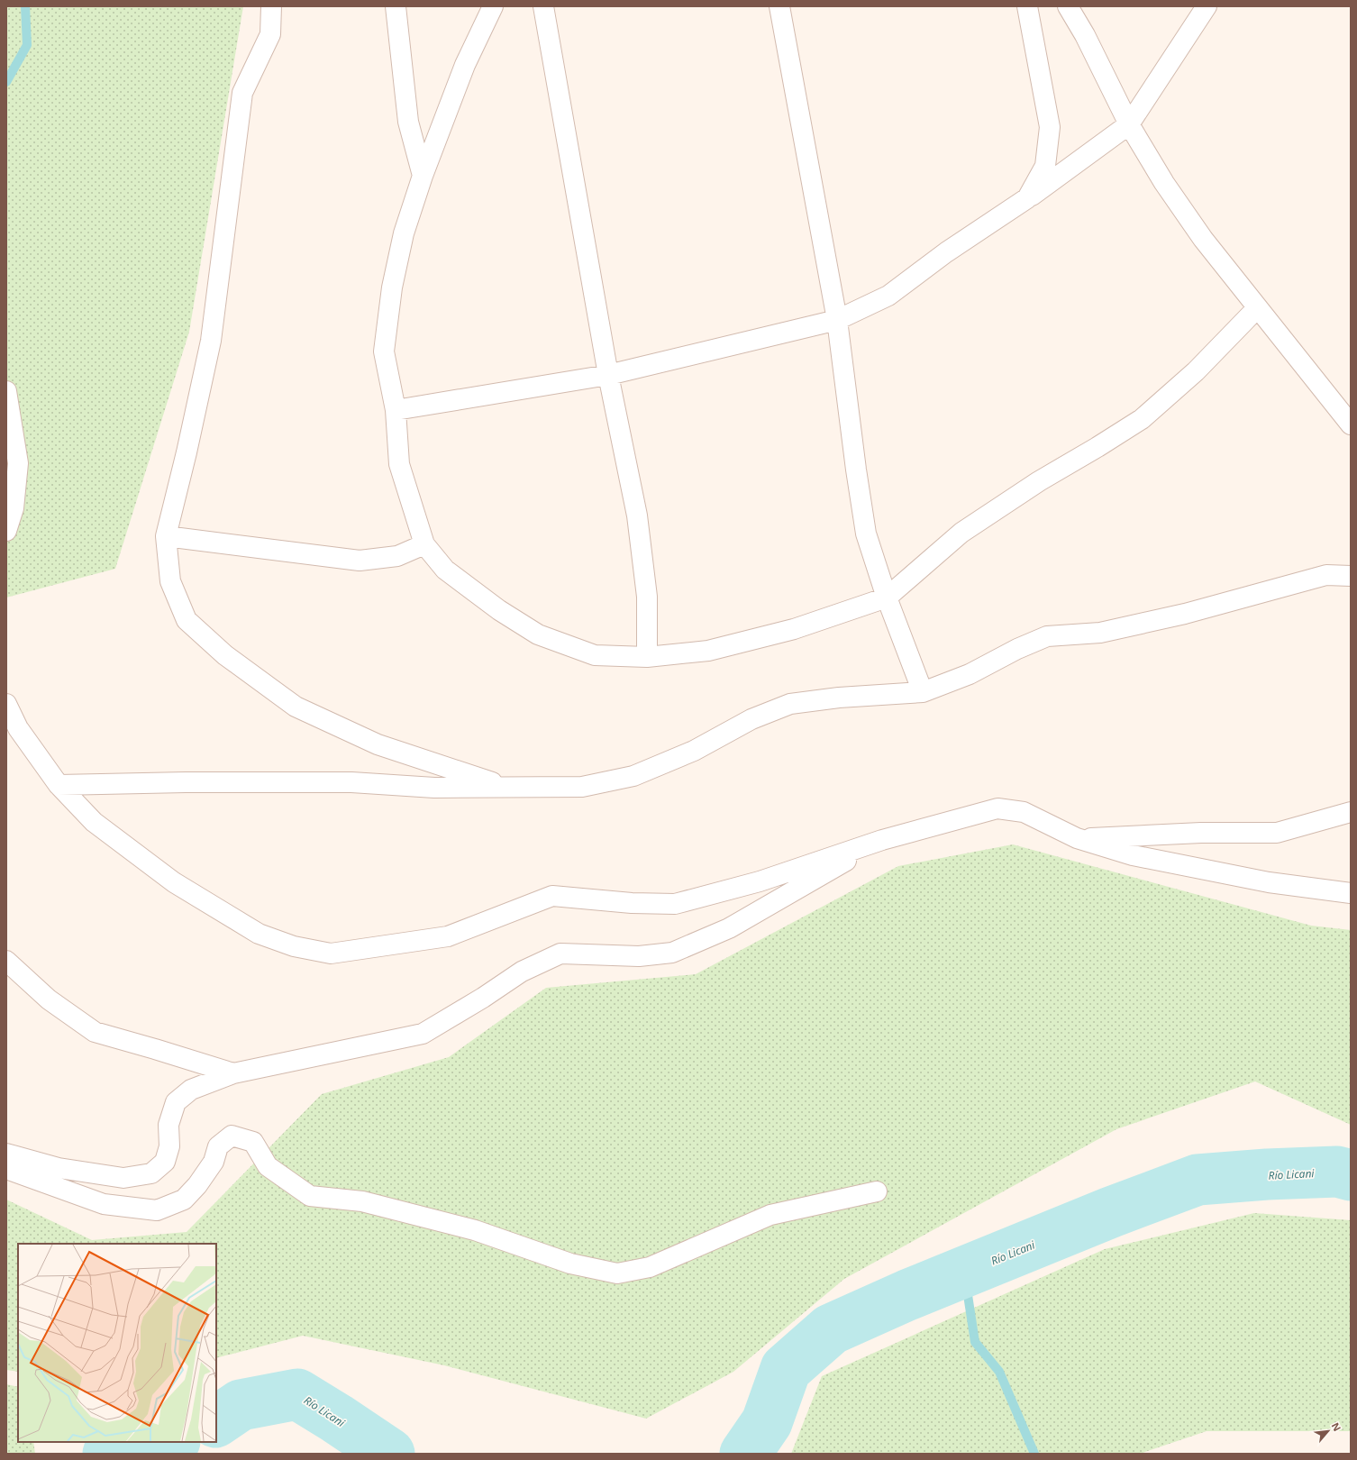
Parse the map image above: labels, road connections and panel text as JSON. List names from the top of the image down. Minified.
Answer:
{"water":["Río Licani"],"north":"top right"}
